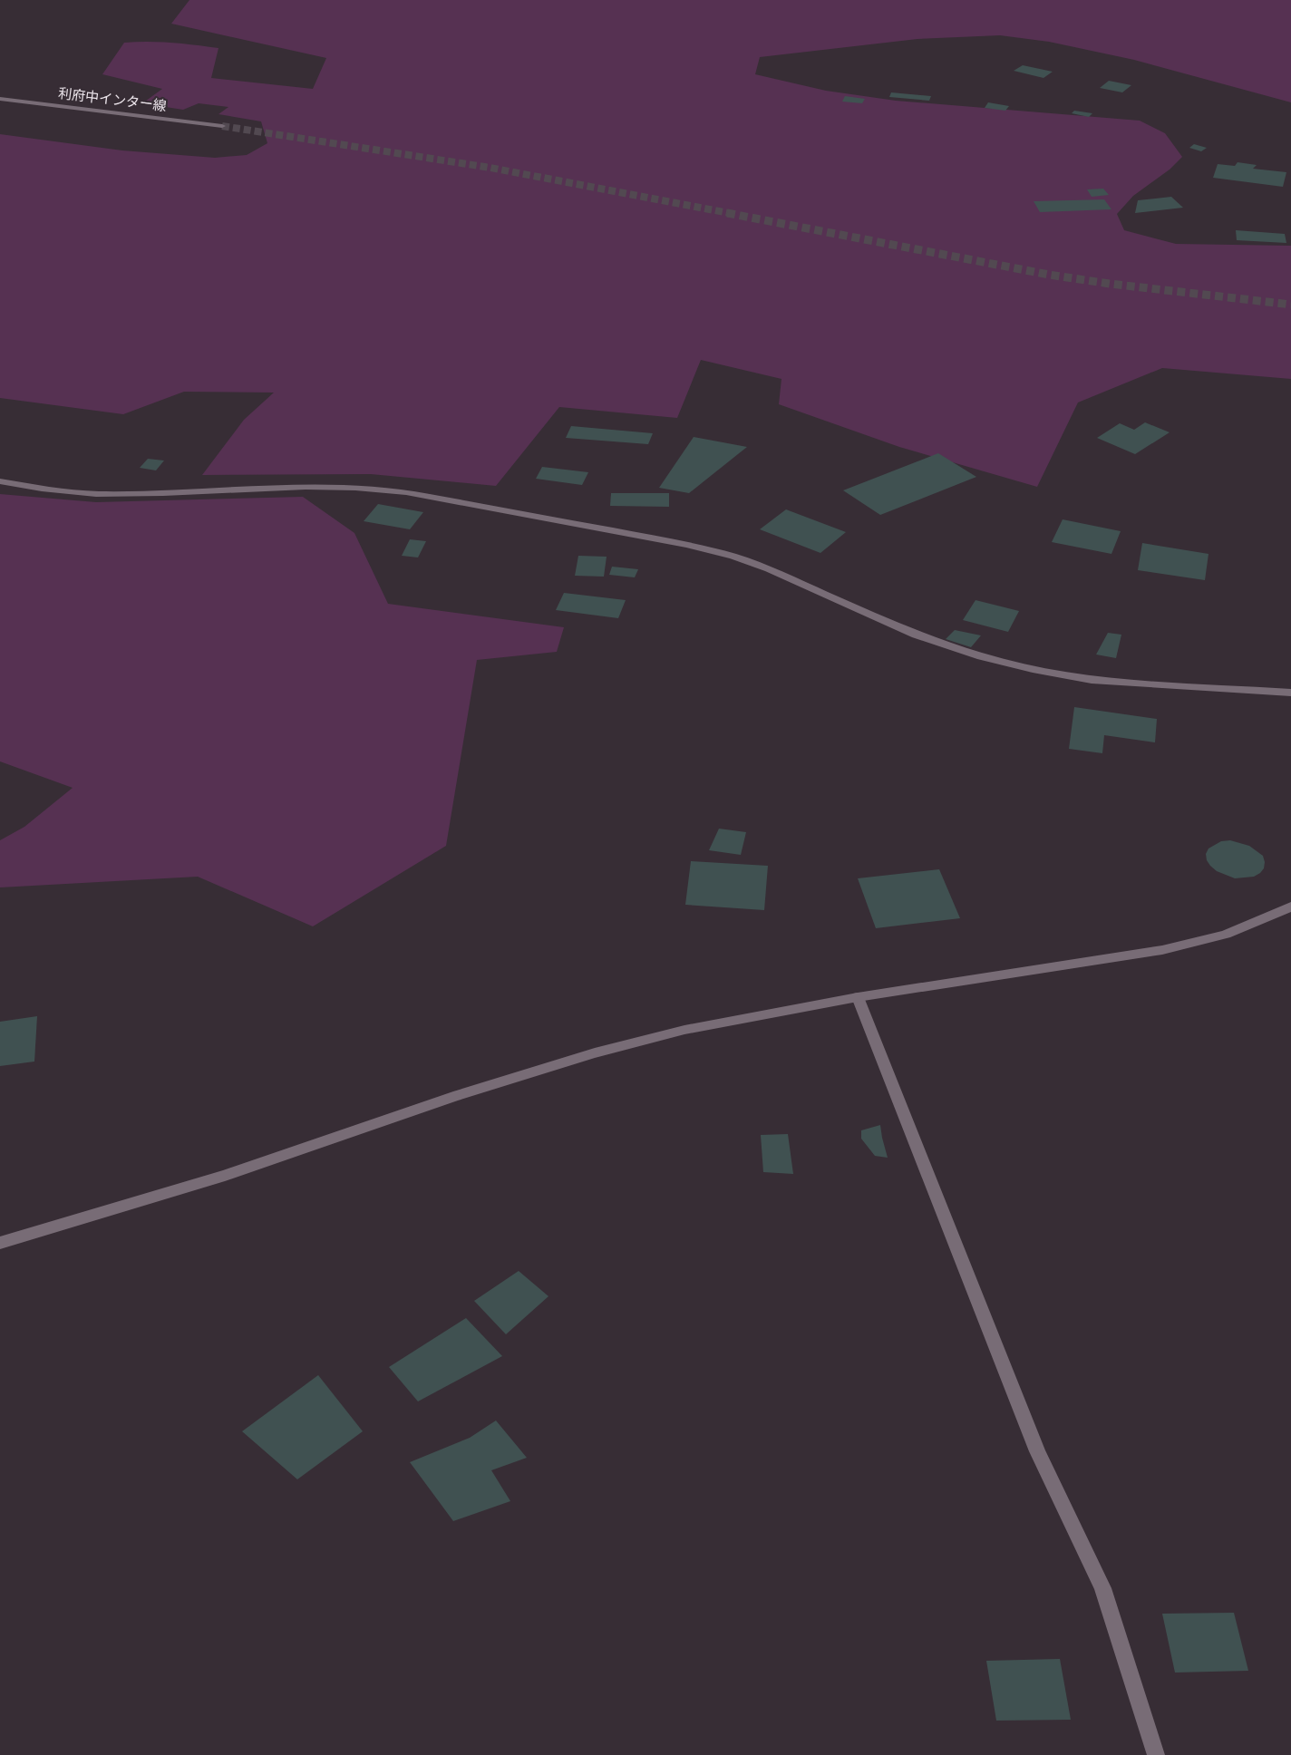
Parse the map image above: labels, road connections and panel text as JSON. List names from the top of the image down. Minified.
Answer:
{"streets":{"street":["利府中インター線"]}}
